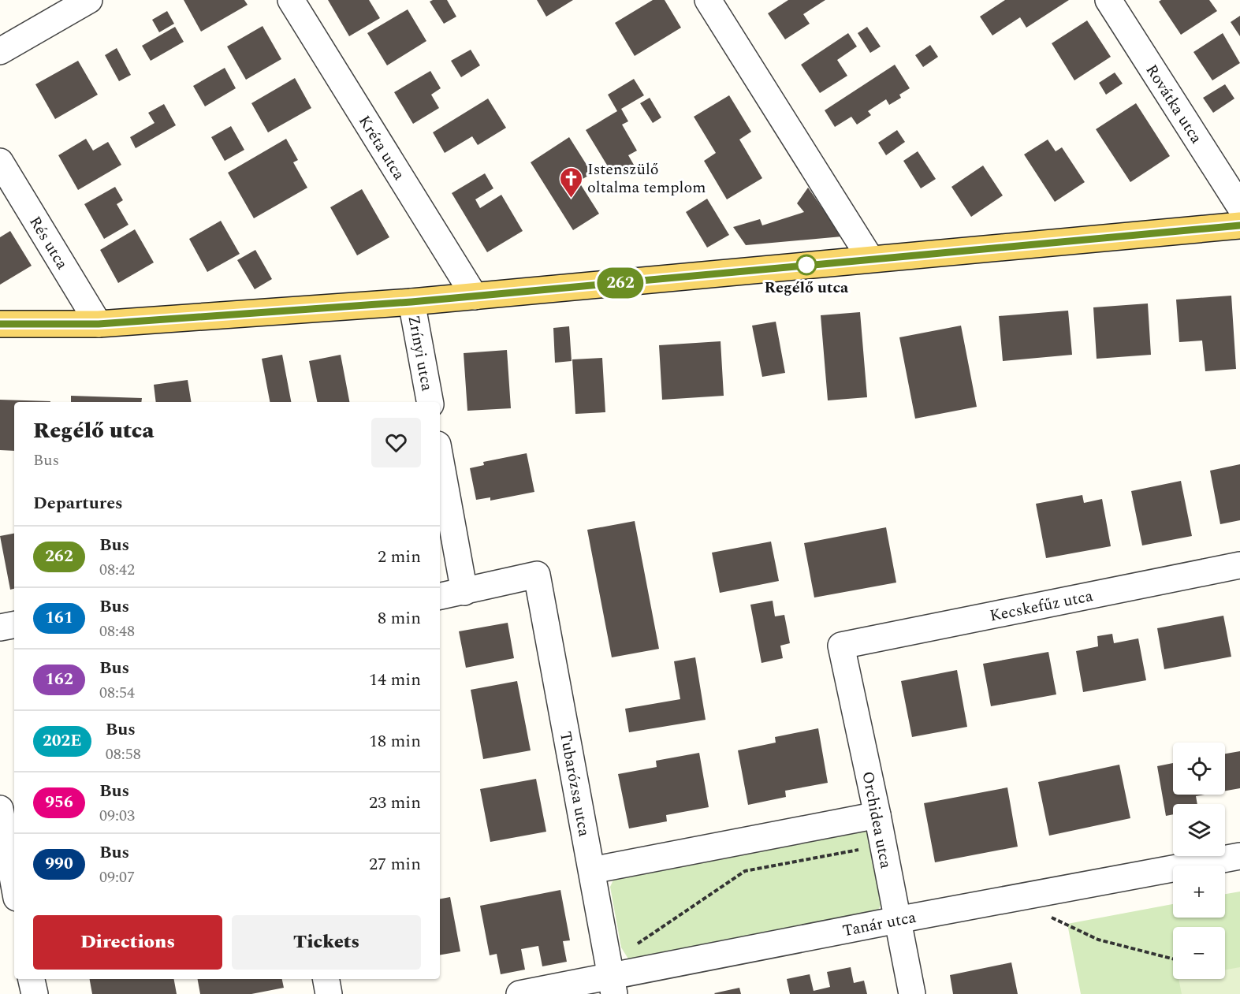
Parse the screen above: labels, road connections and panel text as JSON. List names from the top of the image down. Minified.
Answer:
{"streets":{"main road":["Zrínyi utca"],"street":["Rovátka utca","Kréta utca","Rés utca","Kecskefűz utca","Tubarózsa utca","Orchidea utca","Tanár utca"]},"crossings":[["Kréta utca","Zrínyi utca"],["Rés utca","Zrínyi utca"],["Kecskefűz utca","Orchidea utca"],["Tubarózsa utca","Tanár utca"],["Orchidea utca","Tanár utca"]],"places":{"church":["Istenszülő oltalma templom"],"other":["Regélő utca"]},"lines":["bus line 262"],"page":{"on_map":"262","heading":[["Regélő utca","Bus"],"Departures"],"list":[{"mark":"262","name":"Bus","note":"08:42","value":"2 min"},{"mark":"161","name":"Bus","note":"08:48","value":"8 min"},{"mark":"162","name":"Bus","note":"08:54","value":"14 min"},{"mark":"202E","name":"Bus","note":"08:58","value":"18 min"},{"mark":"956","name":"Bus","note":"09:03","value":"23 min"},{"mark":"990","name":"Bus","note":"09:07","value":"27 min"}],"map_buttons":["+","−"],"buttons":["Directions","Tickets"]}}
